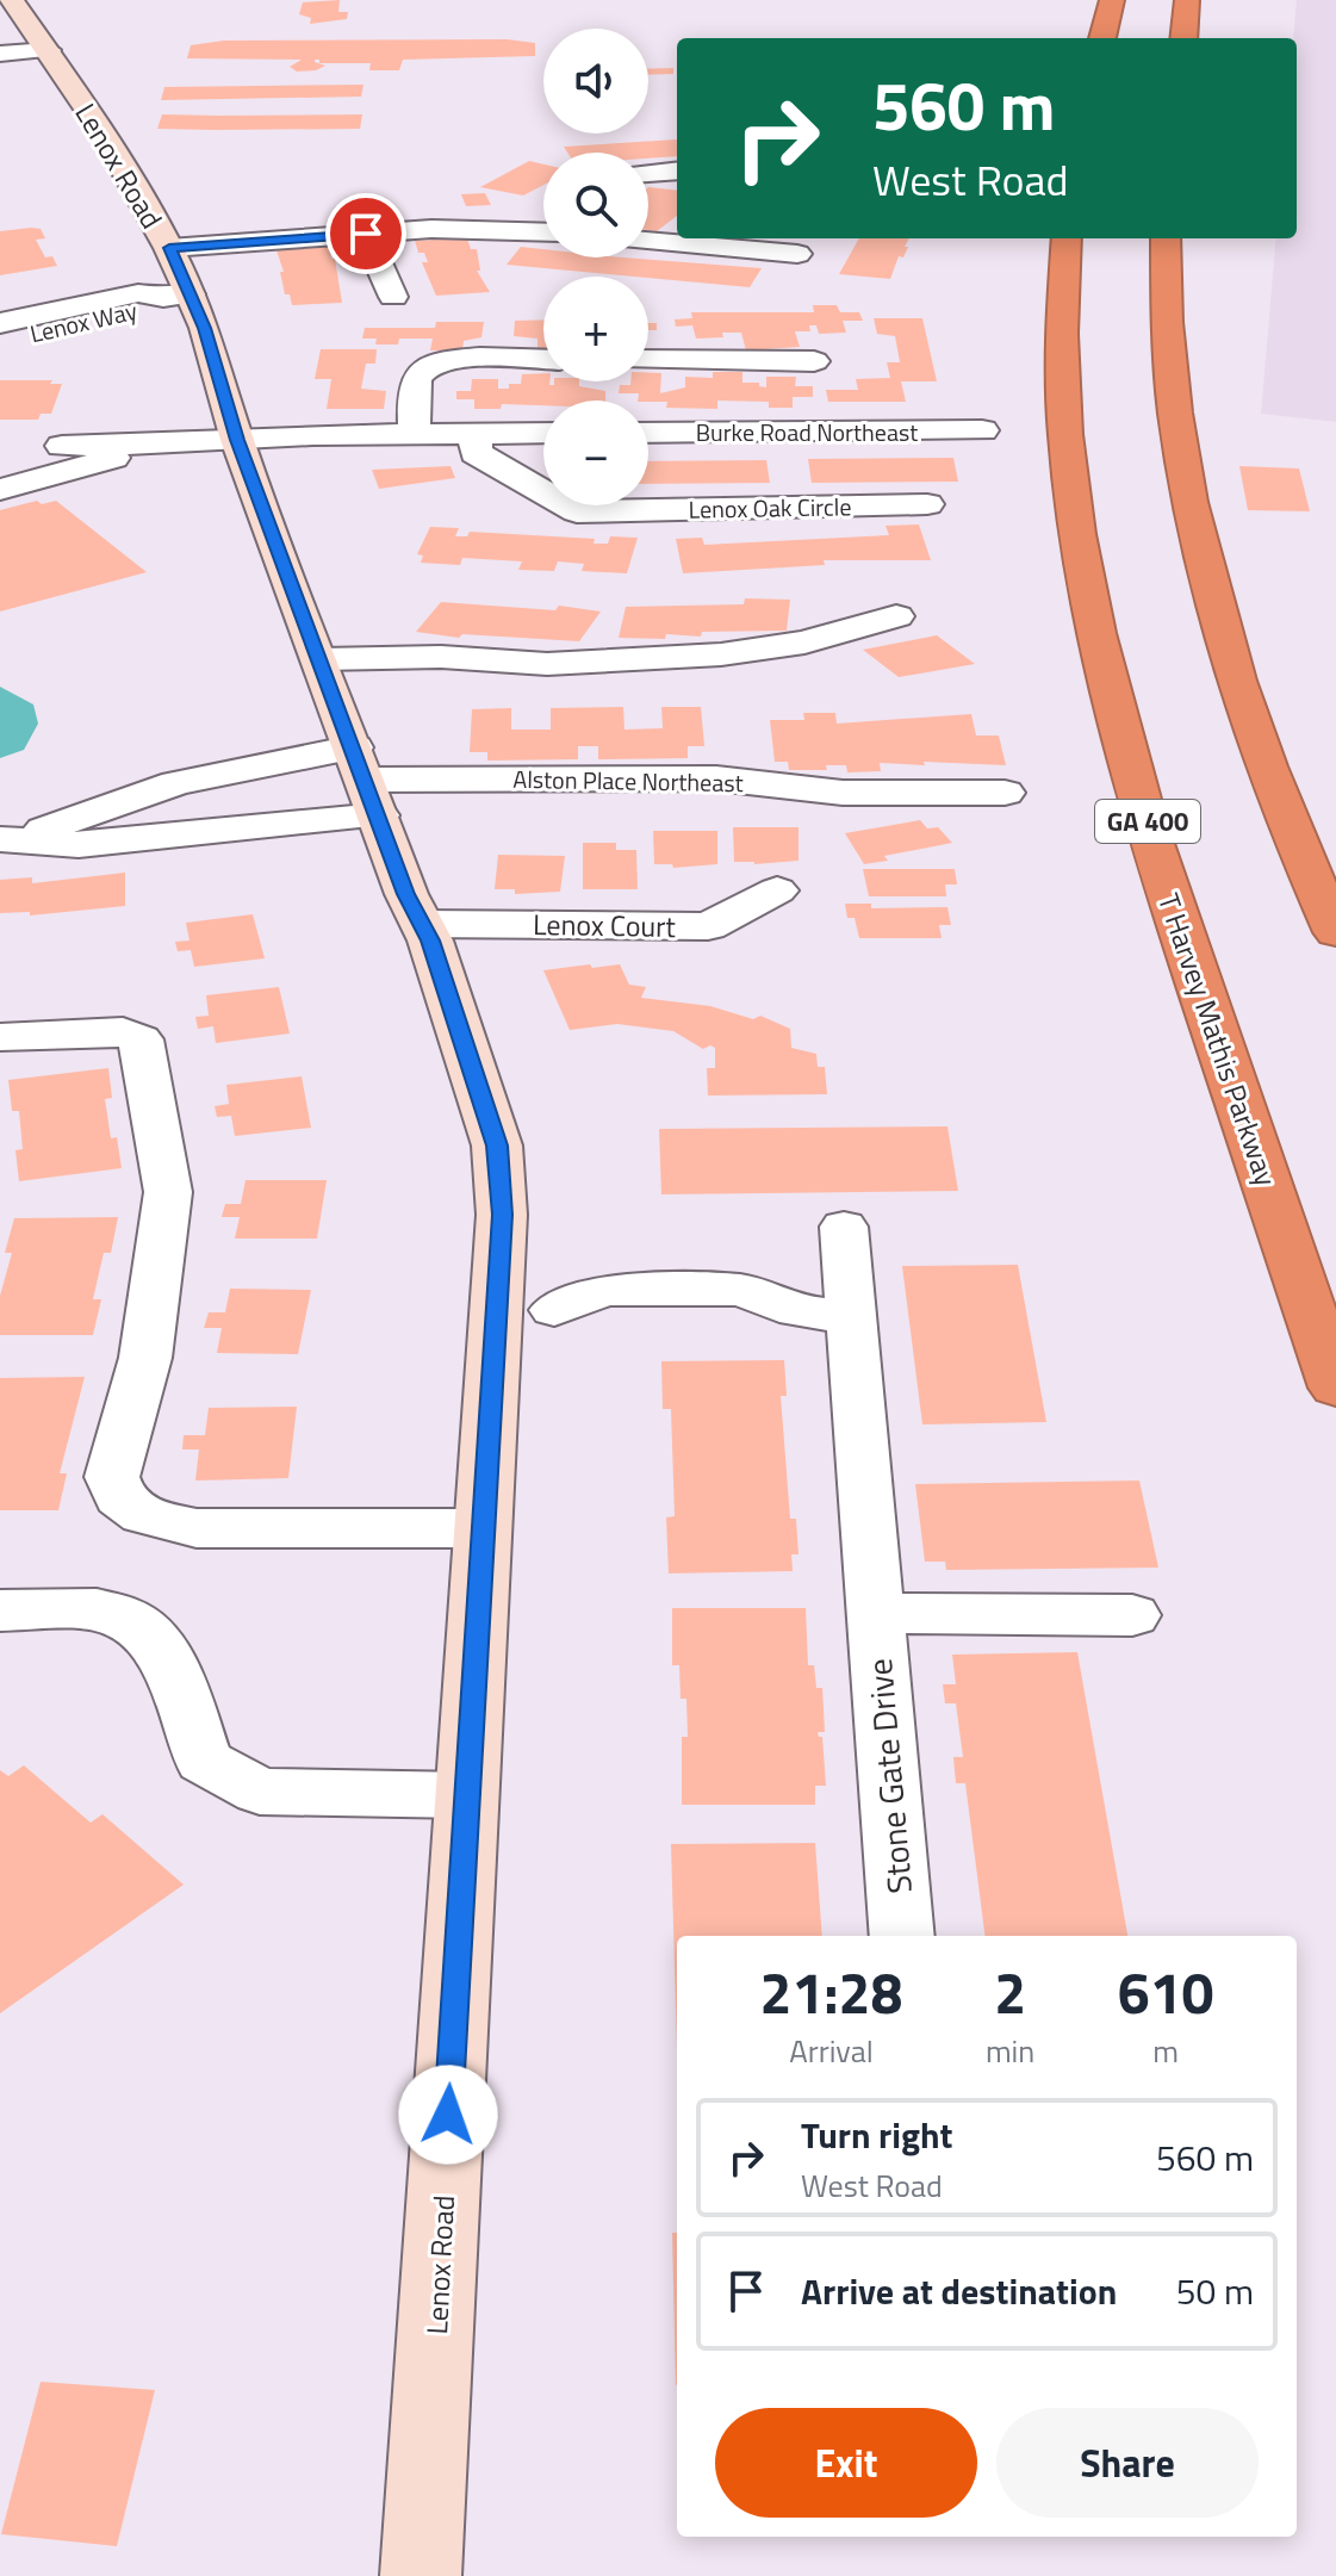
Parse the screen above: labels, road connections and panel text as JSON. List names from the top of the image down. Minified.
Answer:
{"streets":{"highway":["GA 400","T Harvey Mathis Parkway"],"street":["Lenox Road","Lenox Way","Burke Road Northeast","Lenox Oak Circle","Alston Place Northeast","Lenox Court","Stone Gate Drive"]},"crossings":[["Lenox Road","Lenox Way"],["Lenox Road","Alston Place Northeast"],["Lenox Road","Lenox Court"]],"page":{"map_buttons":["+","−"],"turn":["560 m","West Road"],"eta":["21:28","Arrival","2","min","610","m"],"list":[{"name":"Turn right","note":"West Road","value":"560 m"},{"name":"Arrive at destination","value":"50 m"}],"buttons":["Exit","Share"]}}
